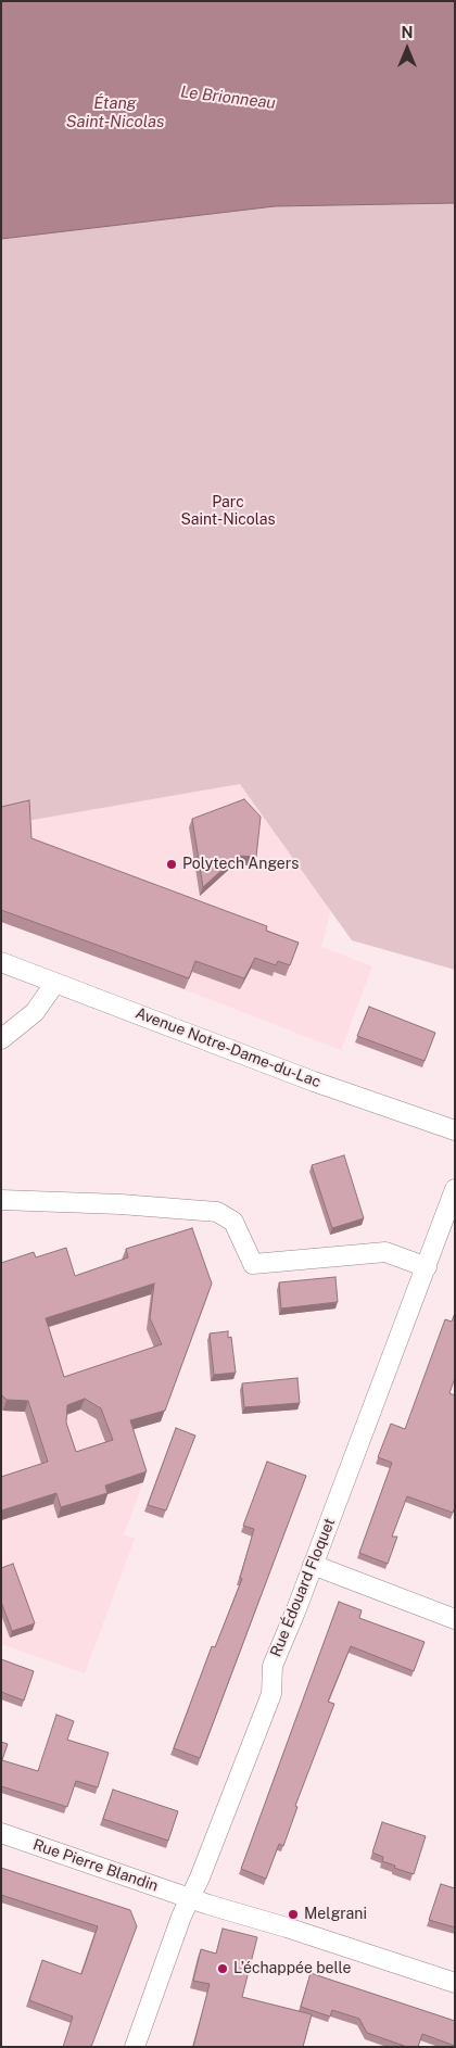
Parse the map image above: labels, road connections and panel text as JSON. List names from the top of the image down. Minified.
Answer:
{"streets":{"street":["Avenue Notre-Dame-du-Lac","Rue Édouard Floquet","Rue Pierre Blandin"]},"crossings":[["Rue Édouard Floquet","Rue Pierre Blandin"]],"water":["Le Brionneau","Étang Saint-Nicolas"],"parks":["Parc Saint-Nicolas"],"places":["Polytech Angers","Melgrani","L’échappée belle"],"north":"top"}
